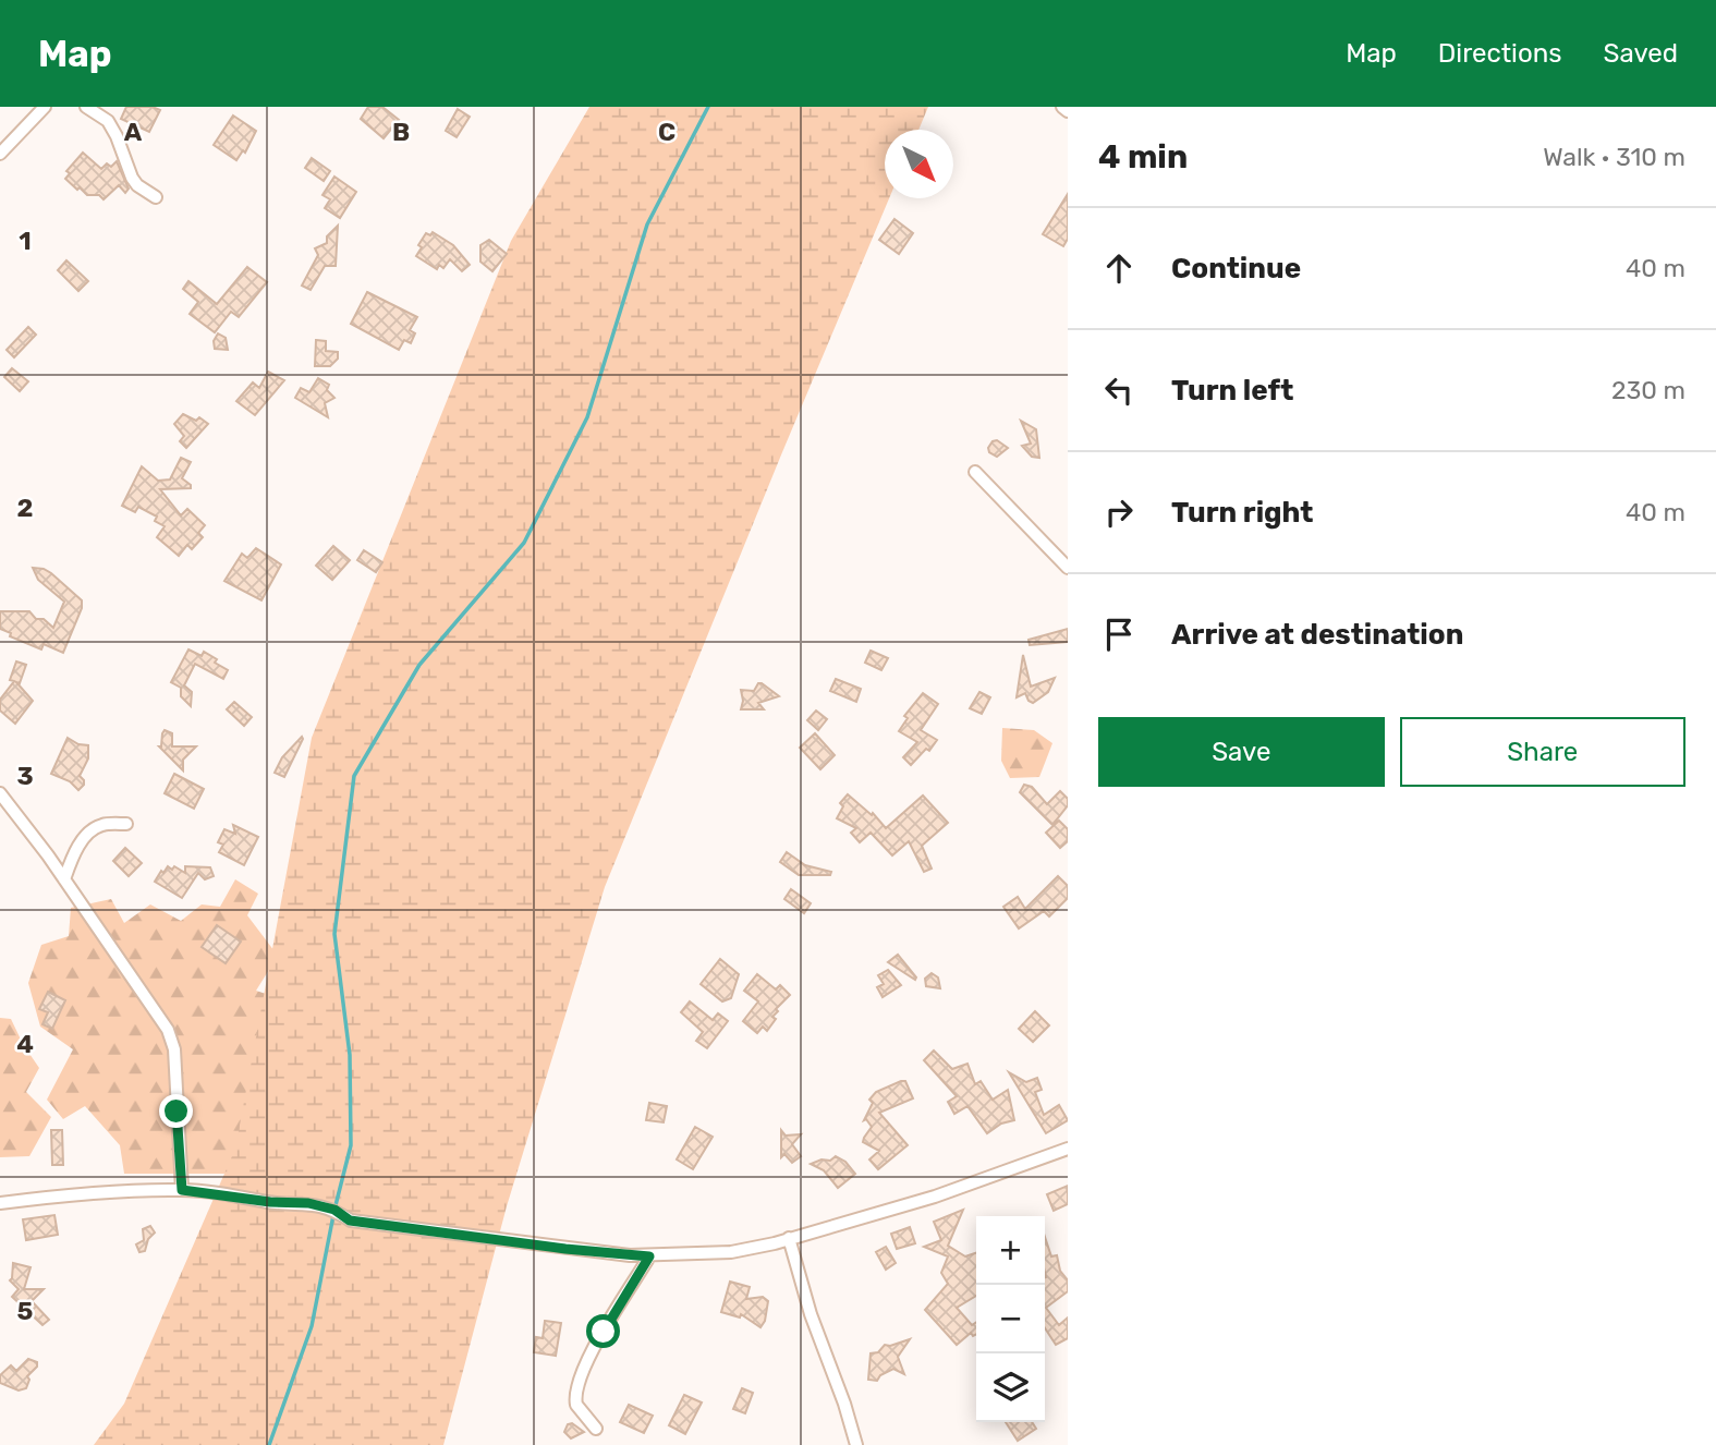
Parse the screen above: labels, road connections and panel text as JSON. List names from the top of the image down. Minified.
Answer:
{"north":"bottom right","page":{"header":"Map","nav":["Map","Directions","Saved"],"heading":["4 min","Walk · 310 m"],"list":[["Continue","40 m"],["Turn left","230 m"],["Turn right","40 m"],"Arrive at destination"],"buttons":["Save","Share"],"map_buttons":["+","−"]},"grid":{"columns":["A","B","C"],"rows":["1","2","3","4","5"]}}
